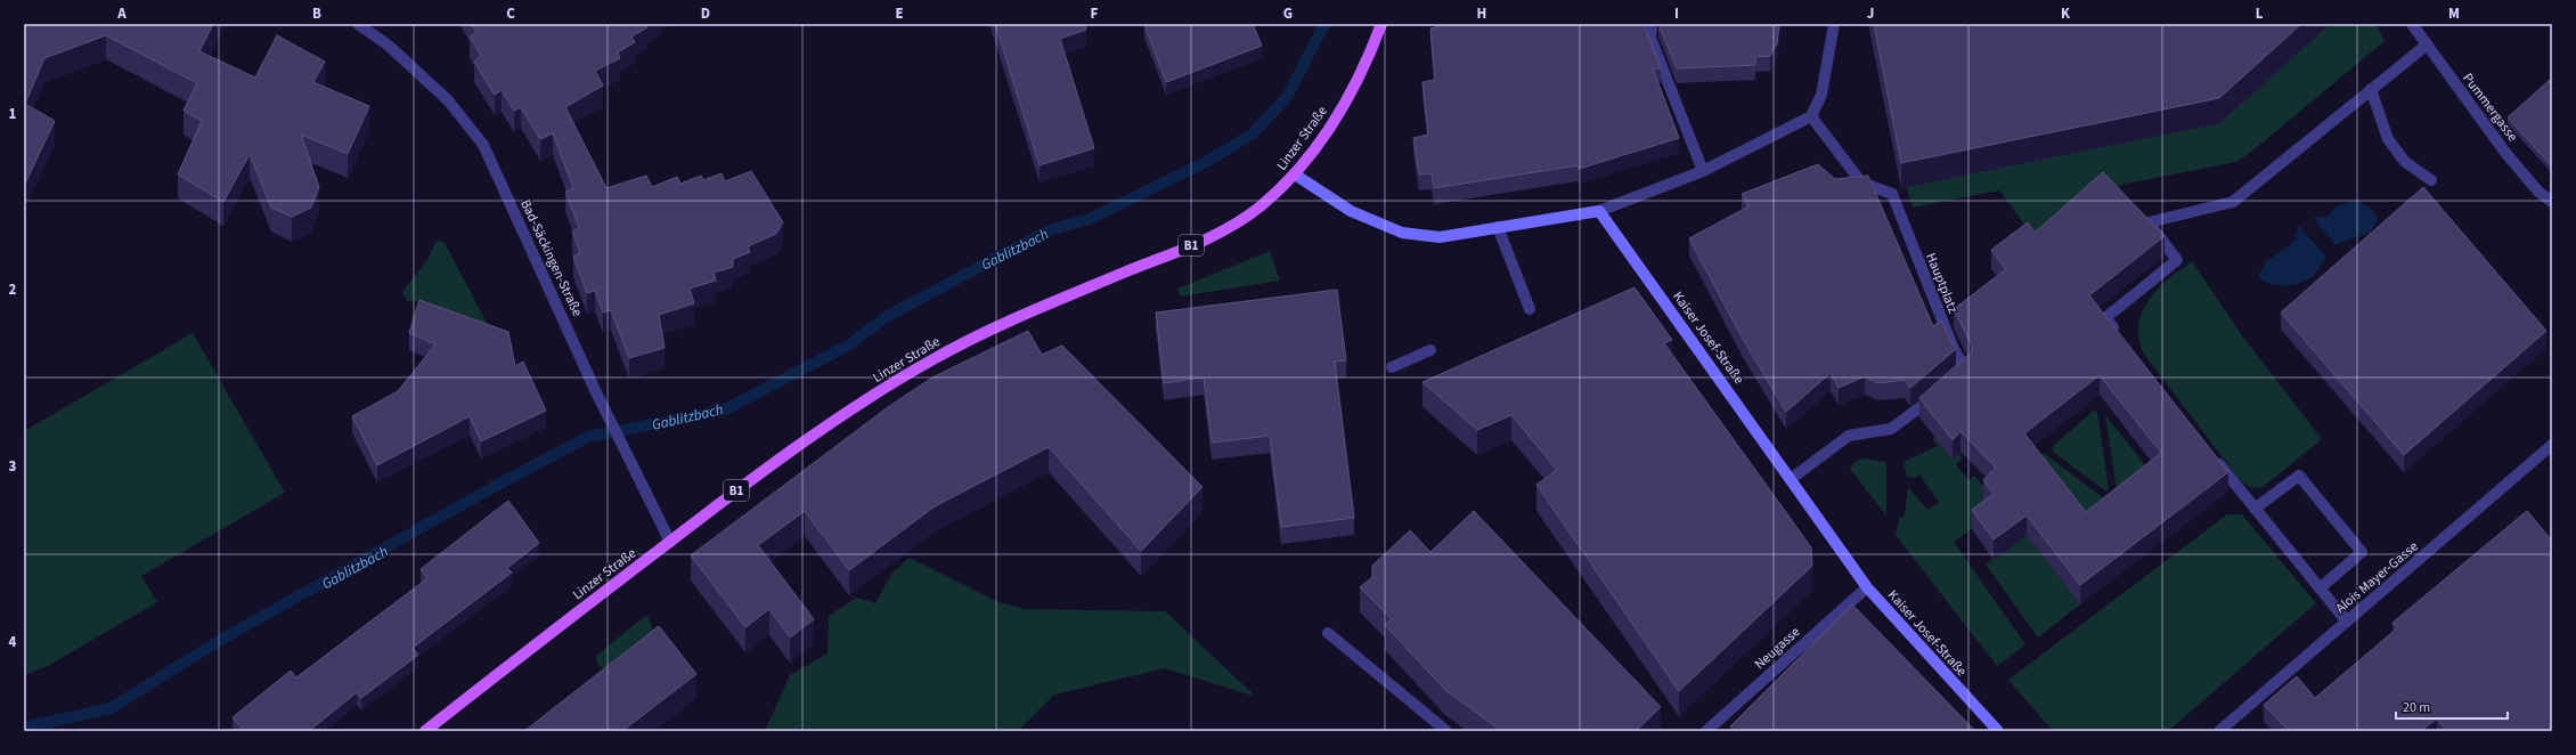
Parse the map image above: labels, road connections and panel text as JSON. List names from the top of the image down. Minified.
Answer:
{"streets":{"main road":["Linzer Straße","B1","Kaiser Josef-Straße"],"street":["Pummergasse","Bad-Säckingen-Straße","Hauptplatz","Alois Mayer-Gasse","Neugasse"]},"crossings":[["Linzer Straße","Bad-Säckingen-Straße"],["Kaiser Josef-Straße","Neugasse"]],"water":["Gablitzbach"],"scale_bar":"20 m","grid":{"columns":["A","B","C","D","E","F","G","H","I","J","K","L","M"],"rows":["1","2","3","4"]}}
